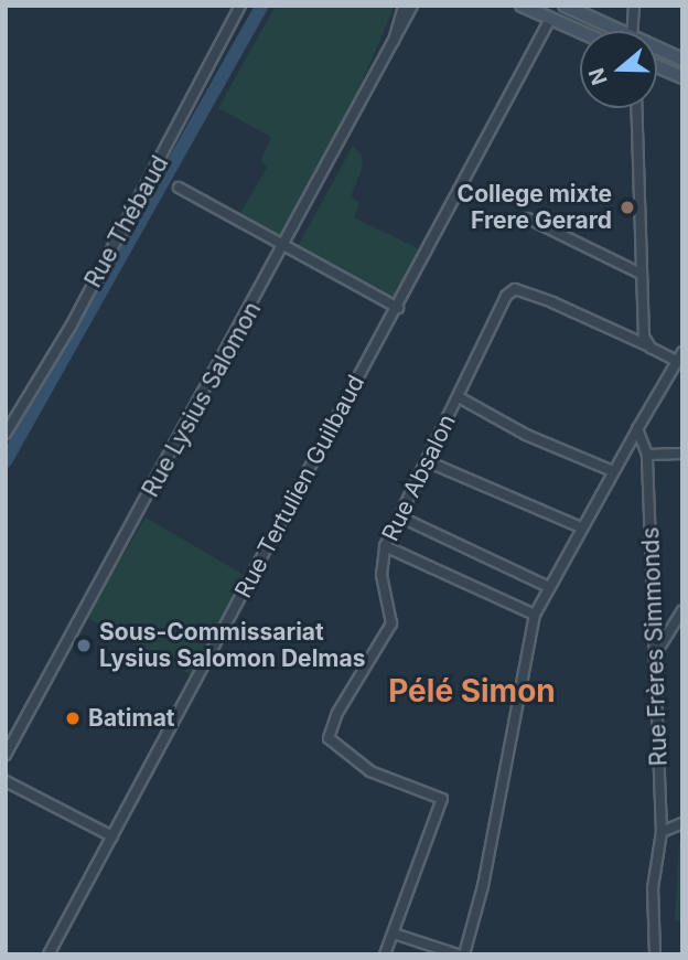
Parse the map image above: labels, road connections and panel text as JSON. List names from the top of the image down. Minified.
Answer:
{"streets":{"street":["Rue Thébaud","Rue Lysius Salomon","Rue Absalon","Rue Tertulien Guilbaud","Rue Frères Simmonds"]},"districts":["Pélé Simon"],"places":["College mixte Frere Gerard","Sous-Commissariat Lysius Salomon Delmas","Batimat"],"north":"left"}
